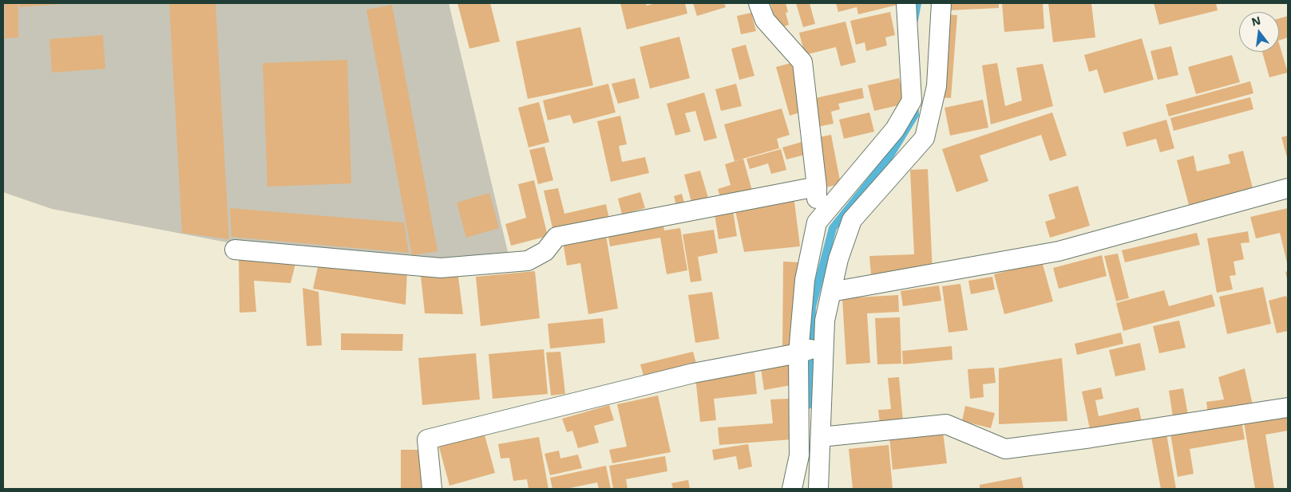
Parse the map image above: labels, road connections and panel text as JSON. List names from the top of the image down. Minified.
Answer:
{"north":"top"}
